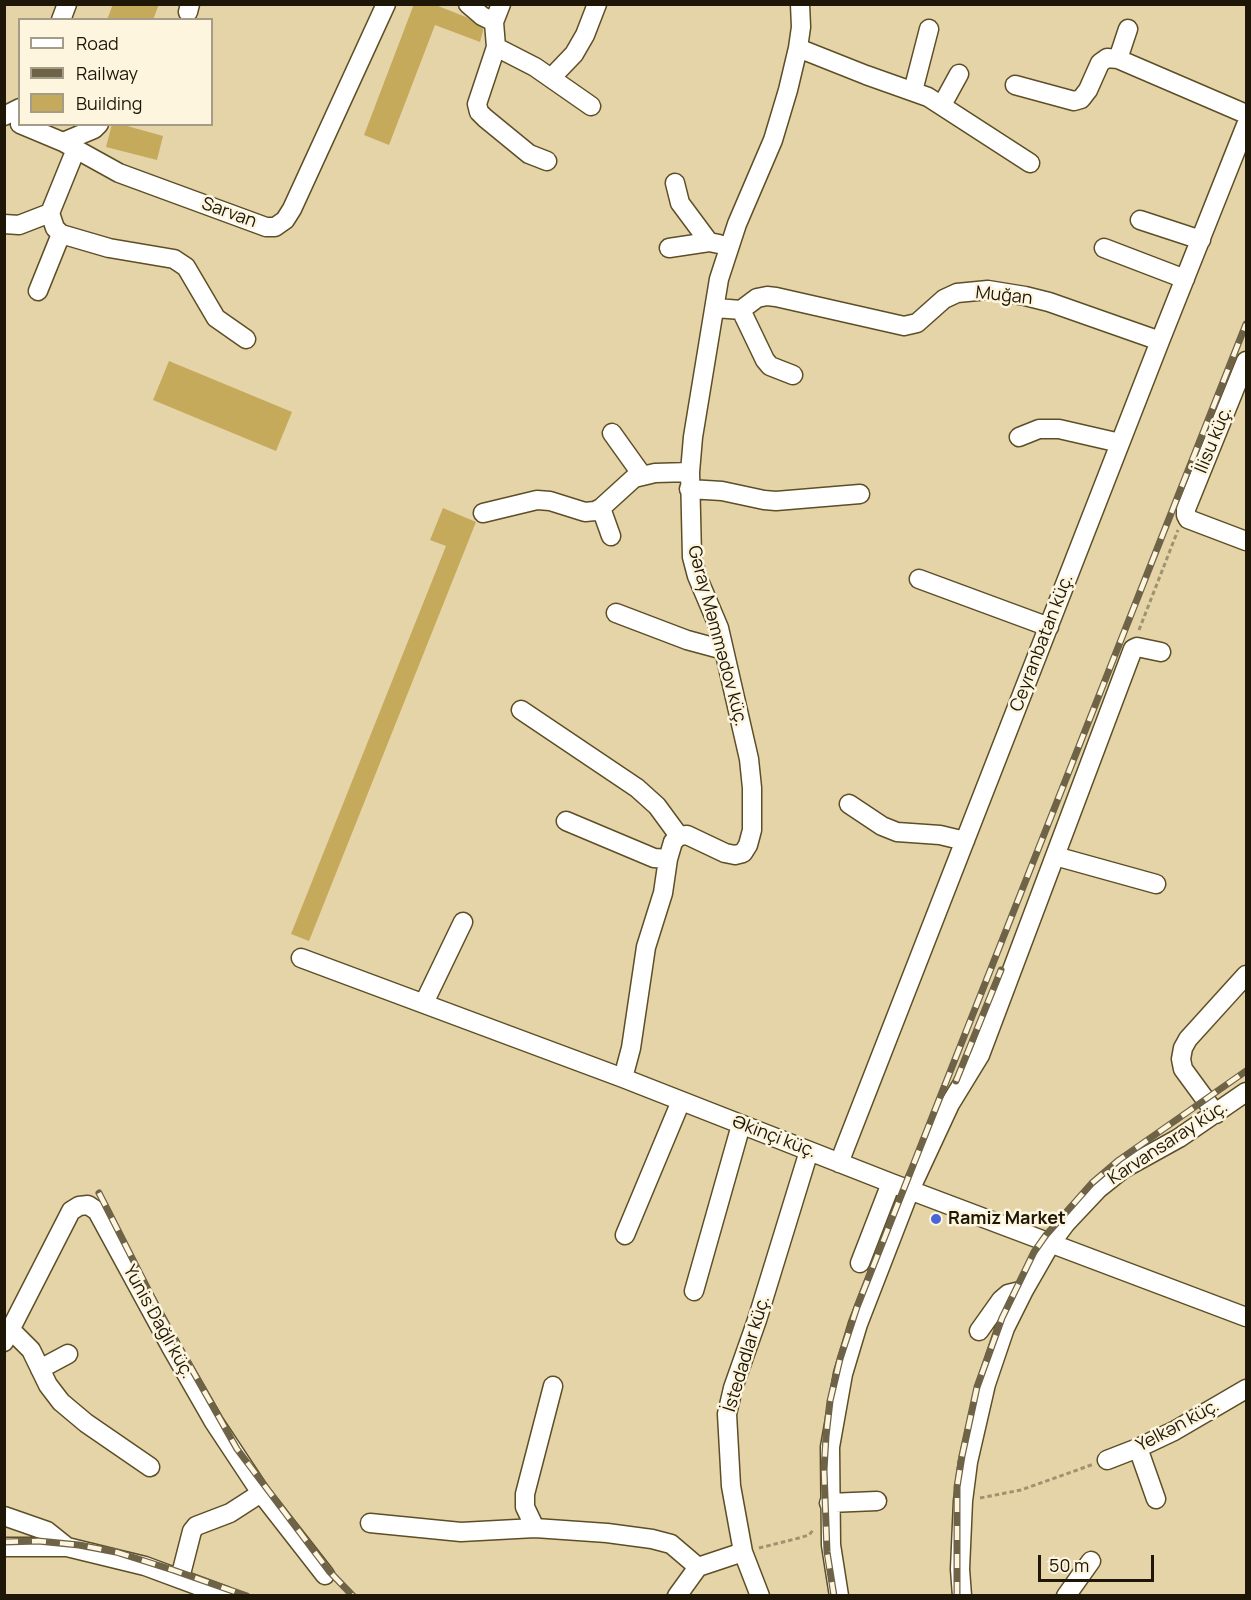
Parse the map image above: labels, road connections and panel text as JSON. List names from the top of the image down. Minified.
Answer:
{"streets":{"street":["Sarvan","Muğan","İlisu küç.","Gəray Məmmədov küç.","Ceyranbatan küç.","Əkinçi küç.","Karvansaray küç.","Yunis Dağlı küç.","İstedadlar küç.","Yelkən küç."]},"crossings":[["Muğan","Ceyranbatan küç."],["Ceyranbatan küç.","Əkinçi küç."],["Əkinçi küç.","Karvansaray küç."],["Əkinçi küç.","İstedadlar küç."]],"places":["Ramiz Market"],"legend":["Road","Railway","Building"],"scale_bar":"50 m"}
